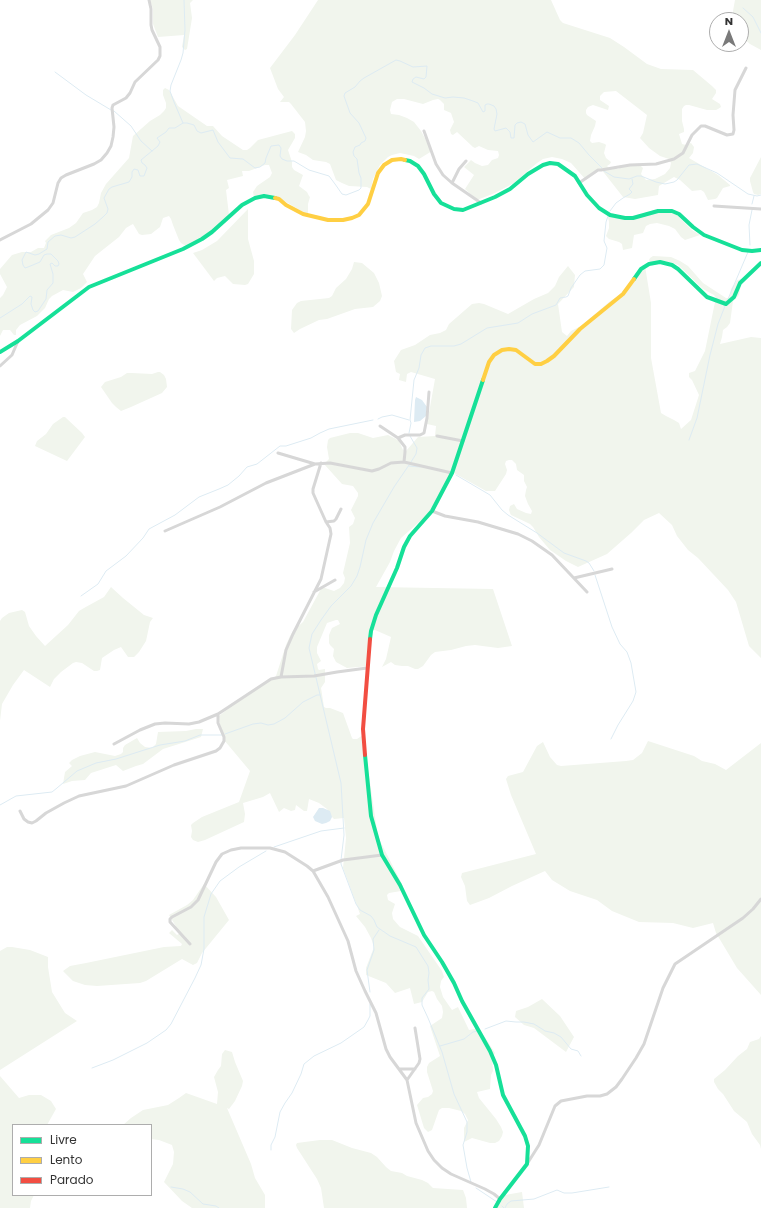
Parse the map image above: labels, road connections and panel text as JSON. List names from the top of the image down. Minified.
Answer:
{"legend":["Livre","Lento","Parado"],"north":"top"}
